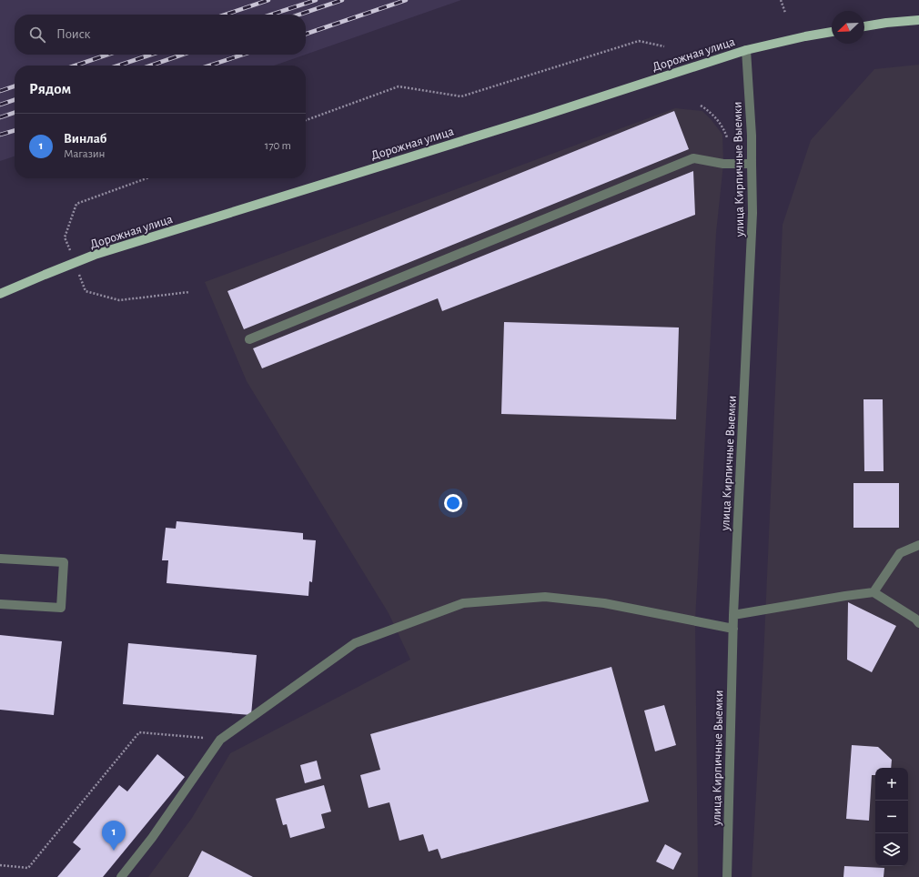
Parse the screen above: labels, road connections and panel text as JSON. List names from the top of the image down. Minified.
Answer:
{"streets":{"main road":["Дорожная улица"],"street":["улица Кирпичные Выемки"]},"crossings":[["Дорожная улица","улица Кирпичные Выемки"]],"north":"bottom left","page":{"search":"Поиск","heading":"Рядом","list":[{"mark":"1","name":"Винлаб","note":"Магазин","value":"170 m"}],"map_buttons":["+","−"],"pins":"1"}}
